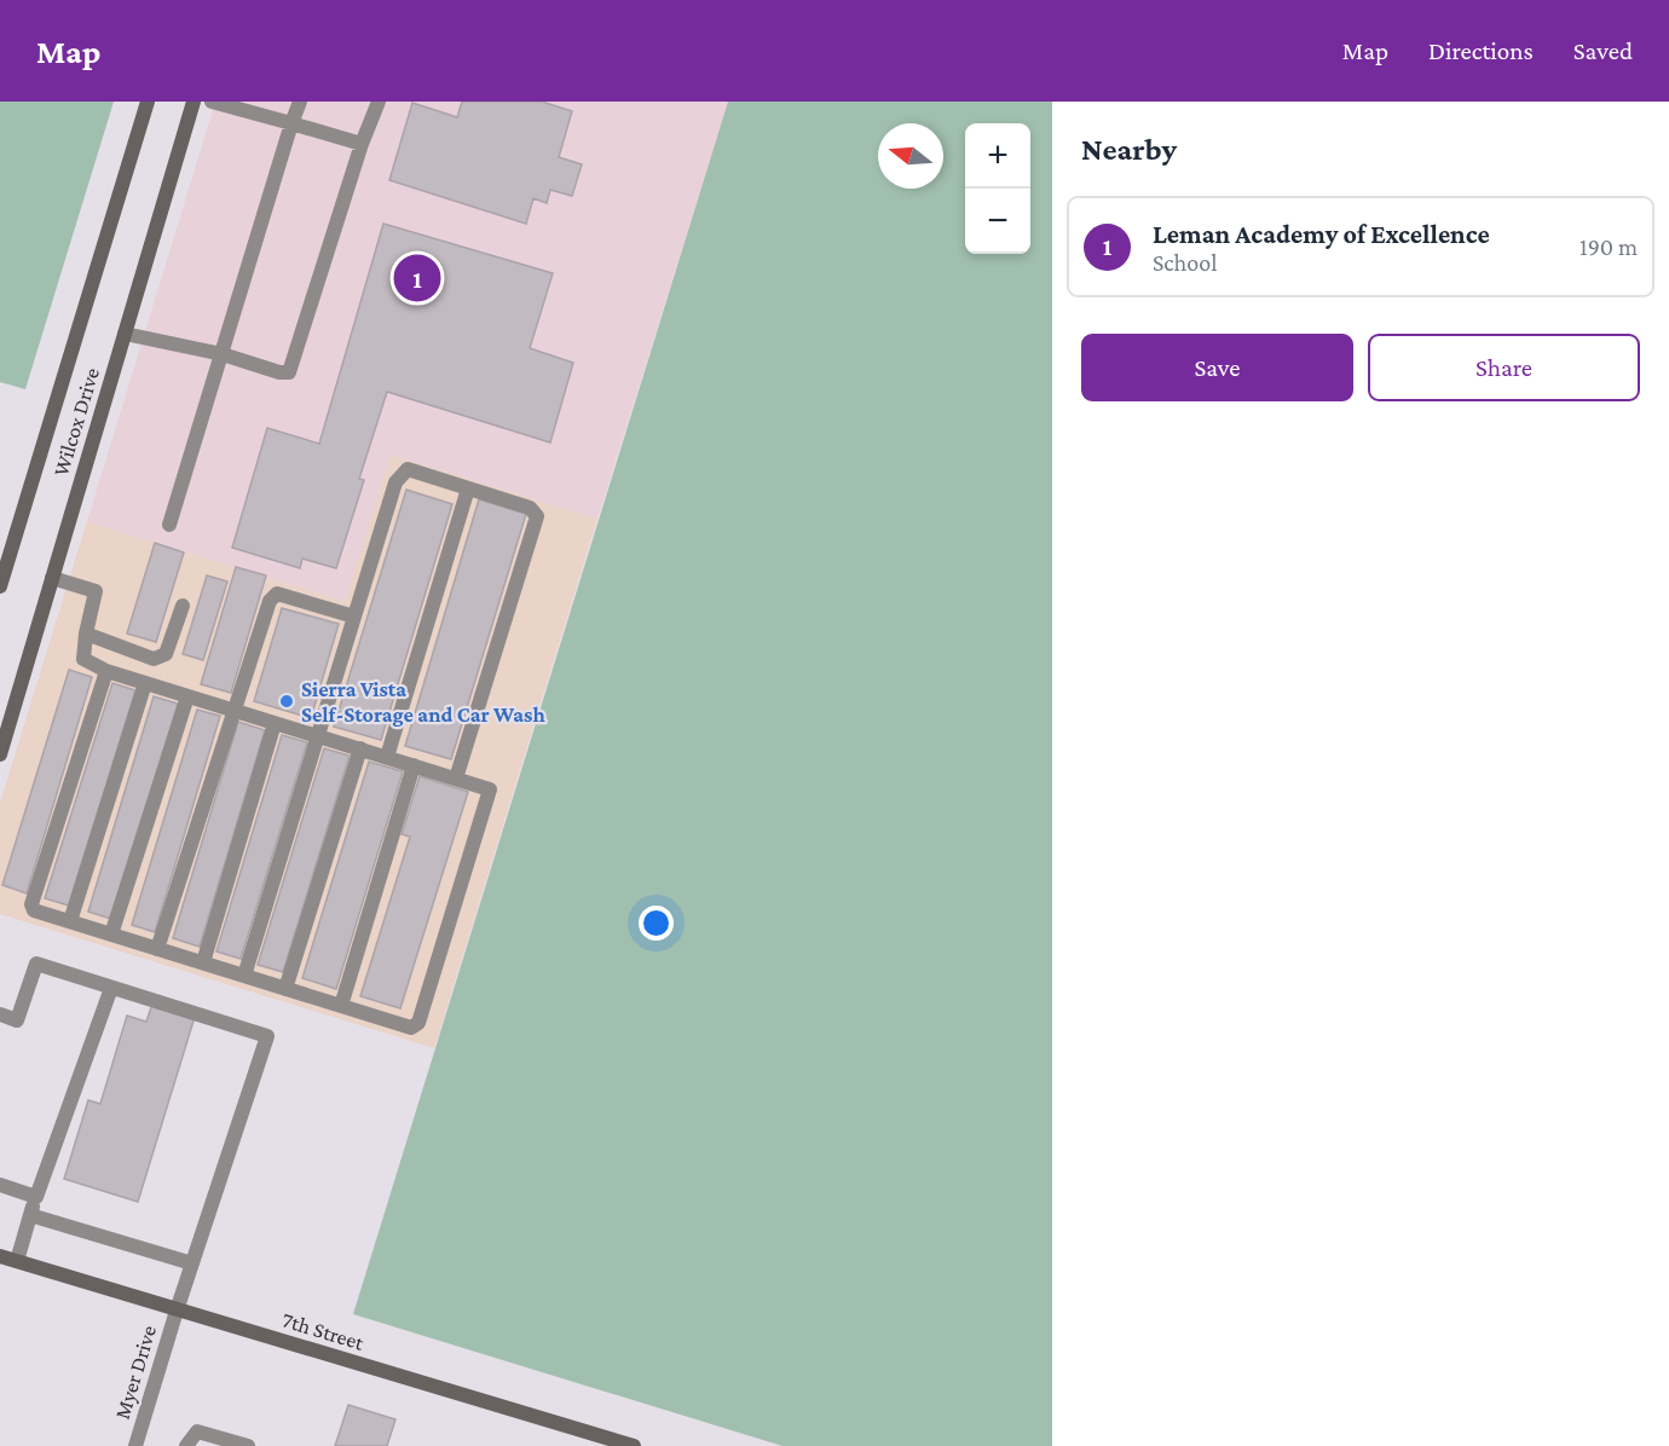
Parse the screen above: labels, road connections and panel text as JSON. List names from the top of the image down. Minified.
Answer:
{"streets":{"street":["Wilcox Drive","7th Street","Myer Drive"]},"crossings":[["7th Street","Myer Drive"]],"places":["Sierra Vista Self-Storage and Car Wash"],"north":"left","page":{"header":"Map","nav":["Map","Directions","Saved"],"heading":"Nearby","map_buttons":["+","−"],"list":[{"mark":"1","name":"Leman Academy of Excellence","note":"School","value":"190 m"}],"pins":"1","buttons":["Save","Share"]}}
